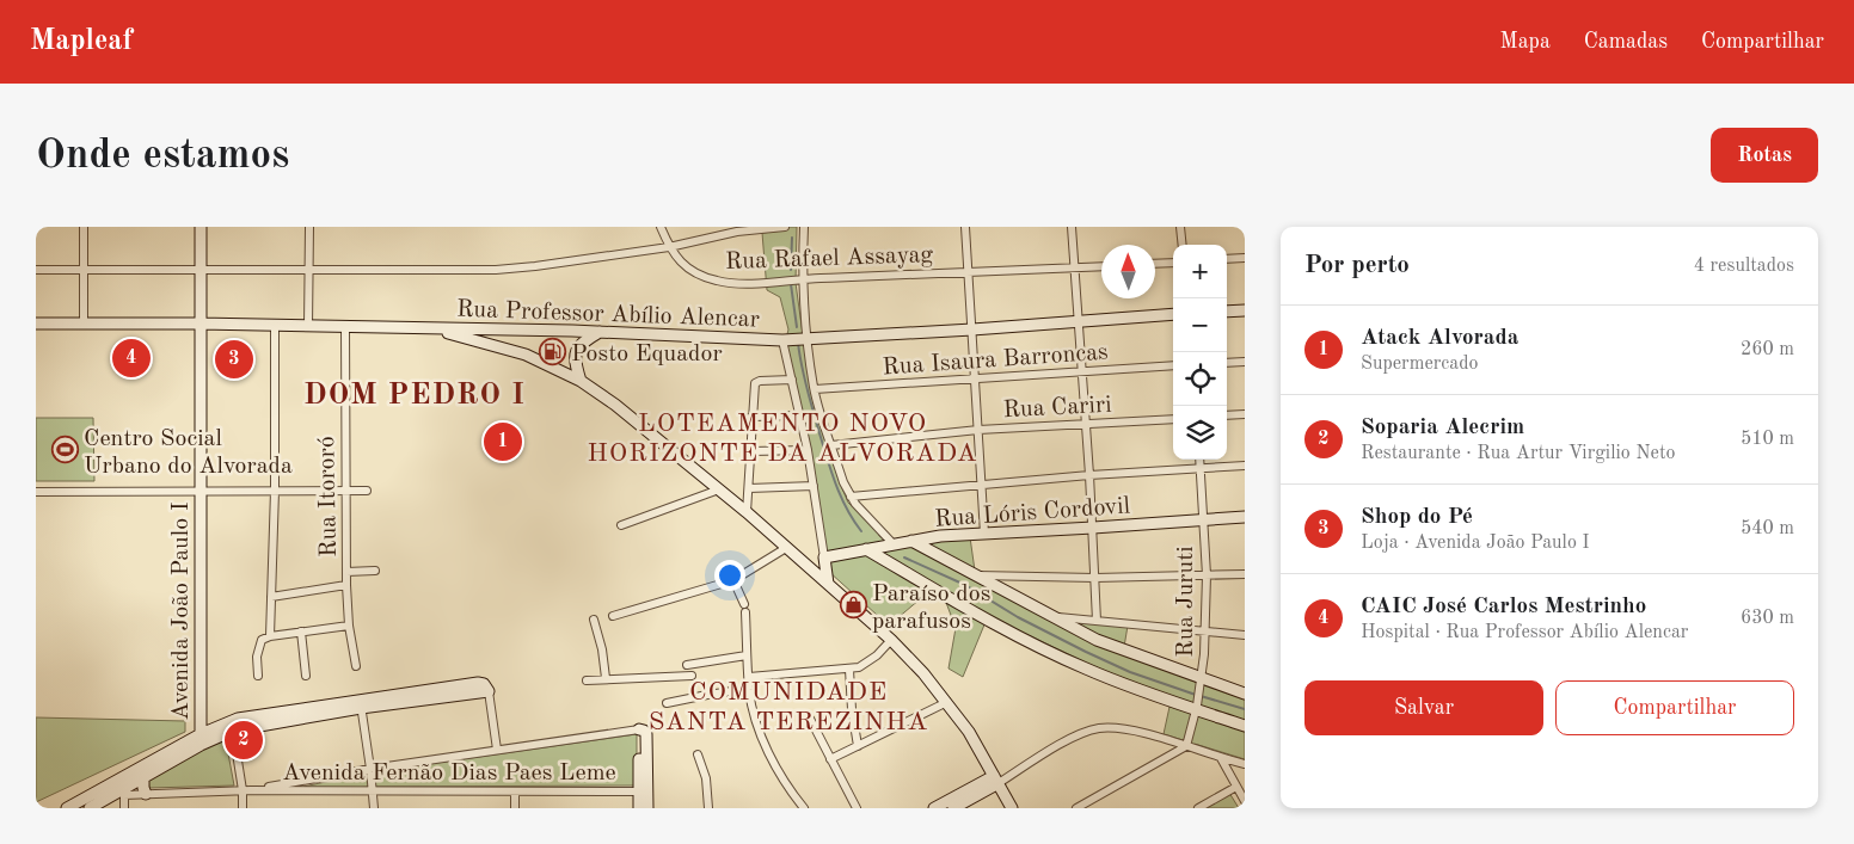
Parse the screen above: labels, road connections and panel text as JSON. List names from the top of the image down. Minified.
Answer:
{"streets":{"street":["Rua Rafael Assayag","Rua Professor Abílio Alencar","Rua Isaura Barroncas","Rua Cariri","Rua Itororó","Rua Lóris Cordovil","Rua Juruti","Avenida João Paulo I","Avenida Fernão Dias Paes Leme"]},"crossings":[["Rua Professor Abílio Alencar","Rua Itororó"],["Rua Professor Abílio Alencar","Avenida João Paulo I"],["Rua Lóris Cordovil","Rua Juruti"]],"districts":["DOM PEDRO I","LOTEAMENTO NOVO HORIZONTE DA ALVORADA","COMUNIDADE SANTA TEREZINHA"],"places":{"fuel station":["Posto Equador"],"sports":["Centro Social Urbano do Alvorada"],"shop":["Paraíso dos parafusos"]},"north":"top","page":{"header":"Mapleaf","nav":["Mapa","Camadas","Compartilhar"],"buttons":["Rotas",["Salvar","Compartilhar"]],"title":"Onde estamos","heading":["Por perto","4 resultados"],"map_buttons":["+","−"],"list":[{"mark":"1","name":"Atack Alvorada","note":"Supermercado","value":"260 m"},{"mark":"2","name":"Soparia Alecrim","note":"Restaurante · Rua Artur Virgilio Neto","value":"510 m"},{"mark":"3","name":"Shop do Pé","note":"Loja · Avenida João Paulo I","value":"540 m"},{"mark":"4","name":"CAIC José Carlos Mestrinho","note":"Hospital · Rua Professor Abílio Alencar","value":"630 m"}],"pins":["4","3","1","2"]}}
